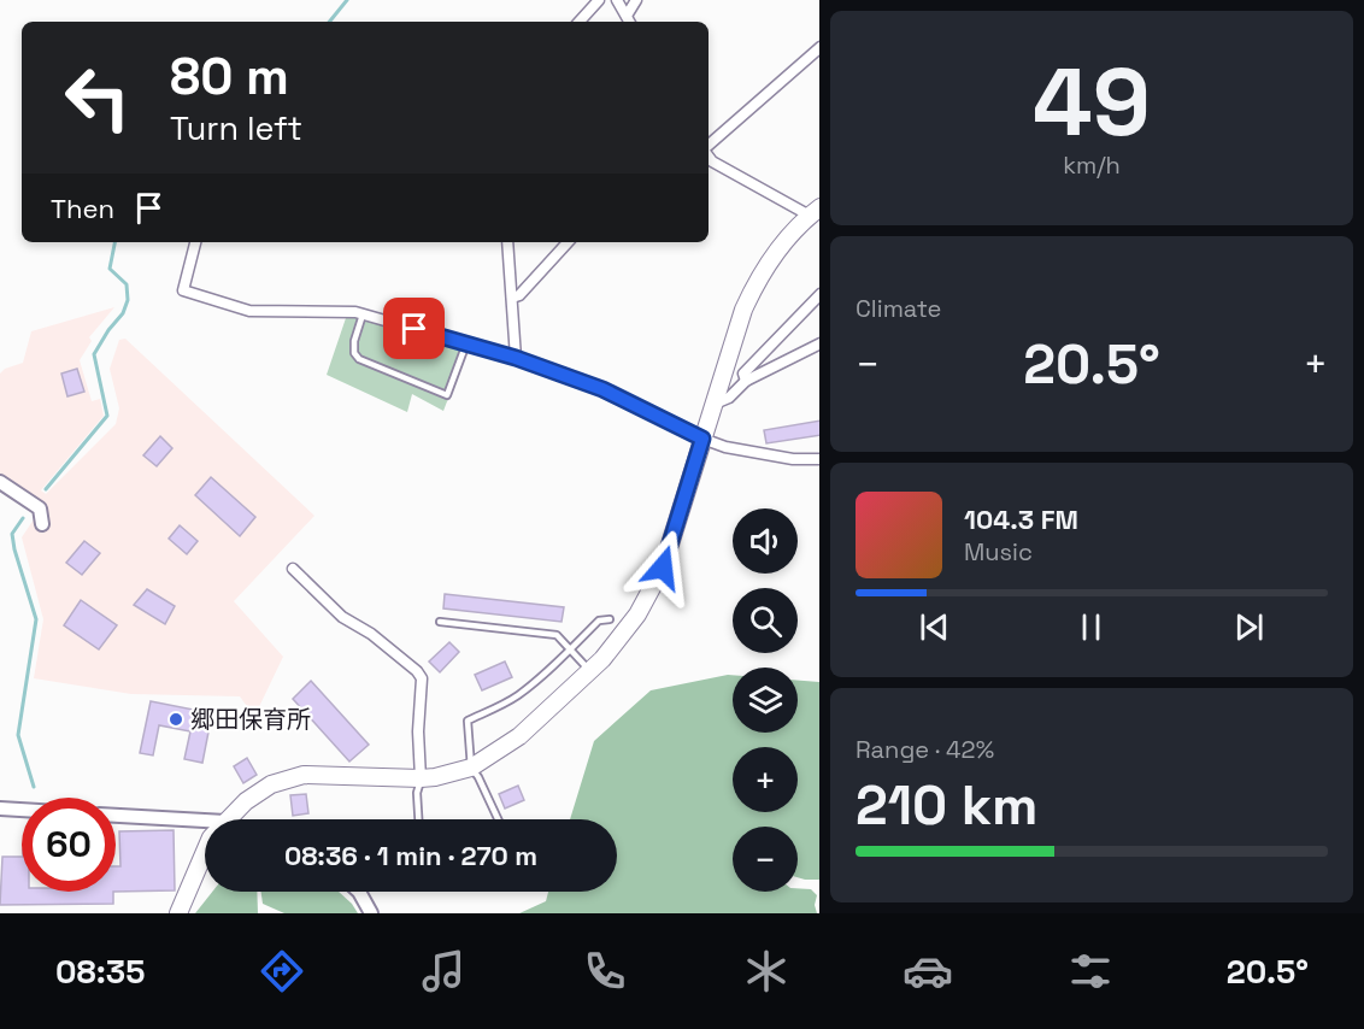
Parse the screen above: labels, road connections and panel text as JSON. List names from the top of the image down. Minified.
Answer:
{"places":["郷田保育所"],"page":{"tile":[["49","km/h"],"Climate",["Range · 42%","210 km"]],"turn":["80 m","Turn left"],"then":"Then","heat":["−","20.5°","+"],"song":["104.3 FM","Music"],"map_buttons":["+","−"],"limit":"60","trip":"08:36 · 1 min · 270 m","tabs":["08:35","20.5°"]}}
